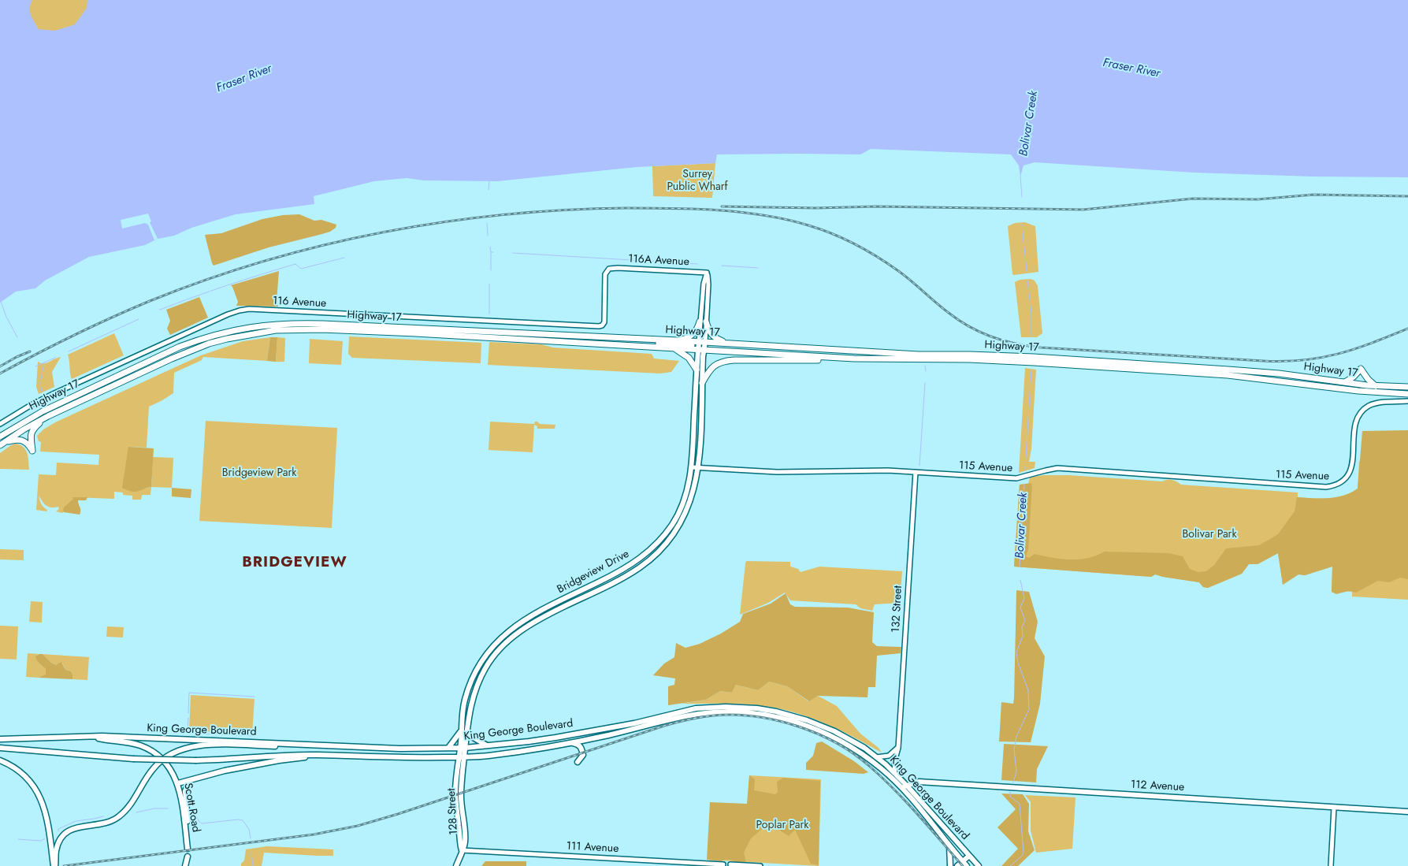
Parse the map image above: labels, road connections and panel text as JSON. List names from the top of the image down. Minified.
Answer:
{"streets":{"highway":["Highway 17"],"main road":["Bridgeview Drive","King George Boulevard","112 Avenue","Scott Road","128 Street"],"street":["116A Avenue","116 Avenue","115 Avenue","132 Street","111 Avenue"]},"crossings":[["116A Avenue","116 Avenue"],["Highway 17","Bridgeview Drive"],["115 Avenue","Bridgeview Drive"],["115 Avenue","132 Street"],["Bridgeview Drive","King George Boulevard"],["Bridgeview Drive","128 Street"],["132 Street","King George Boulevard"],["King George Boulevard","112 Avenue"],["King George Boulevard","Scott Road"],["King George Boulevard","128 Street"],["128 Street","111 Avenue"]],"districts":["BRIDGEVIEW"],"water":["Fraser River","Bolivar Creek"],"parks":["Surrey Public Wharf","Bridgeview Park","Bolivar Park","Poplar Park"]}
